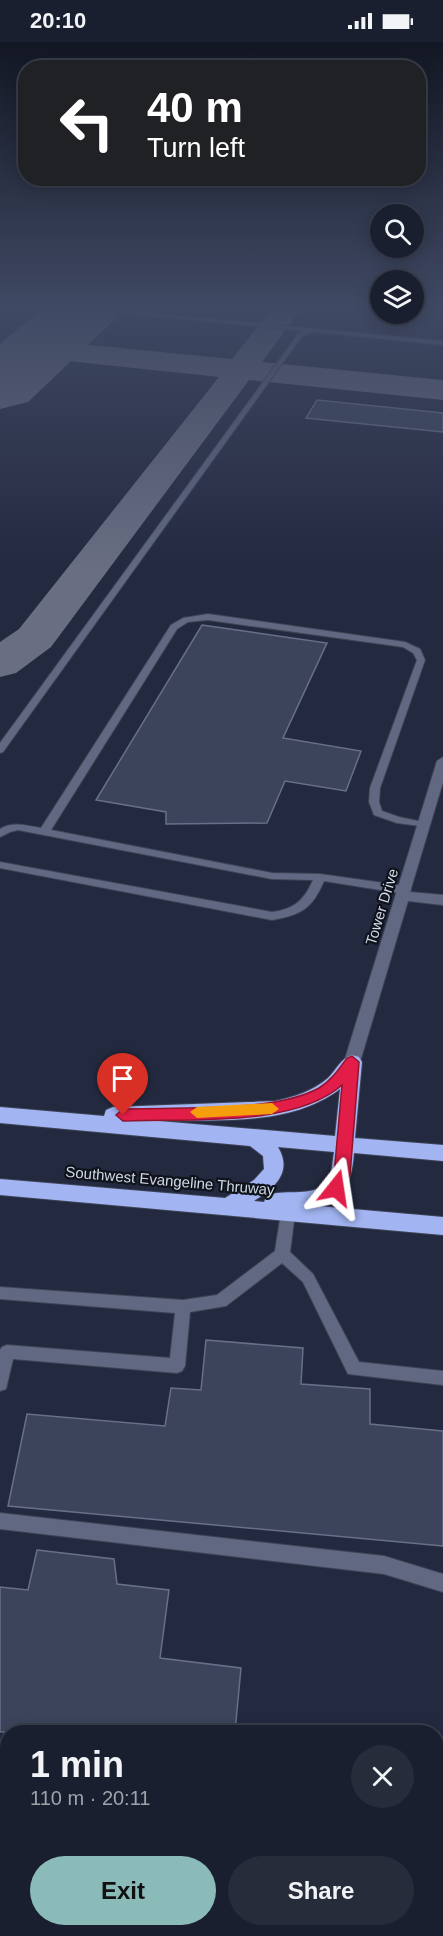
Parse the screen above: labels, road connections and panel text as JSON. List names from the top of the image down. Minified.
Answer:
{"streets":{"highway":["Southwest Evangeline Thruway"],"street":["Tower Drive"]},"page":{"status":"20:10","turn":["40 m","Turn left"],"heading":["1 min","110 m · 20:11"],"buttons":["Exit","Share"]}}
